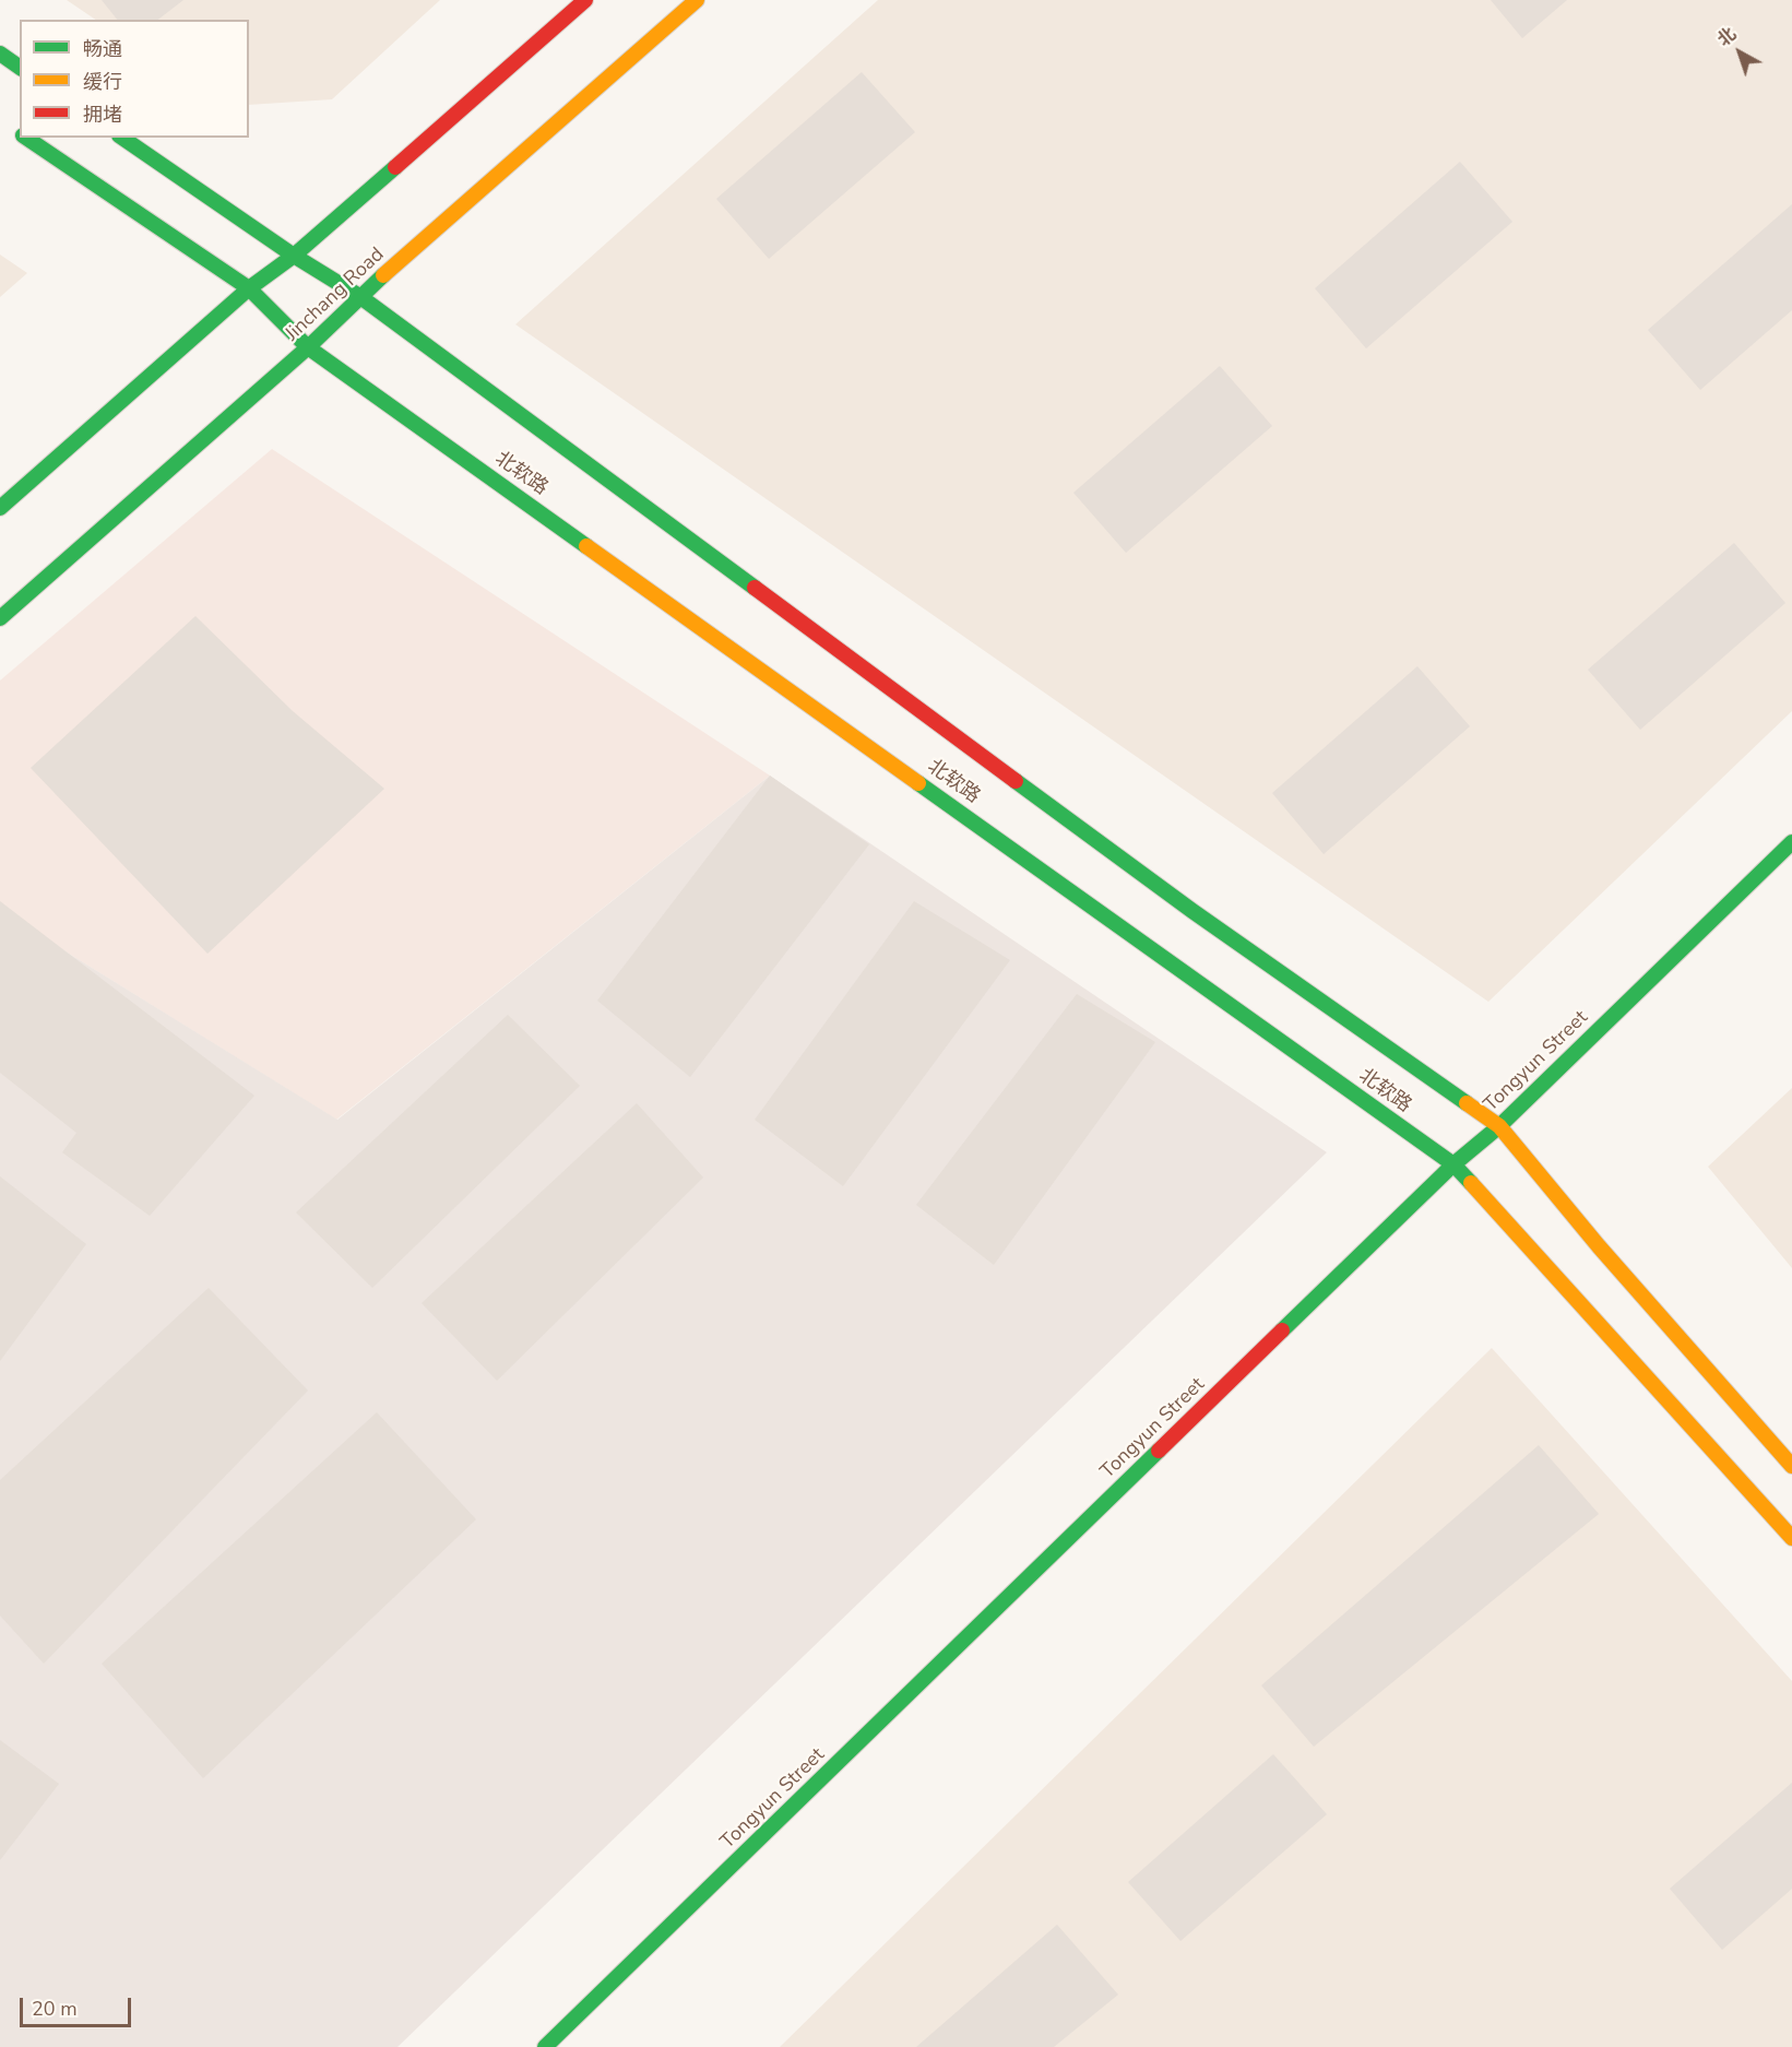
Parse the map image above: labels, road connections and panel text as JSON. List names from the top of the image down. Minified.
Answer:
{"streets":{"street":["Jinchang Road","北软路","Tongyun Street"]},"crossings":[["Jinchang Road","北软路"],["北软路","Tongyun Street"]],"legend":["畅通","缓行","拥堵"],"scale_bar":"20 m","north":"top left"}
